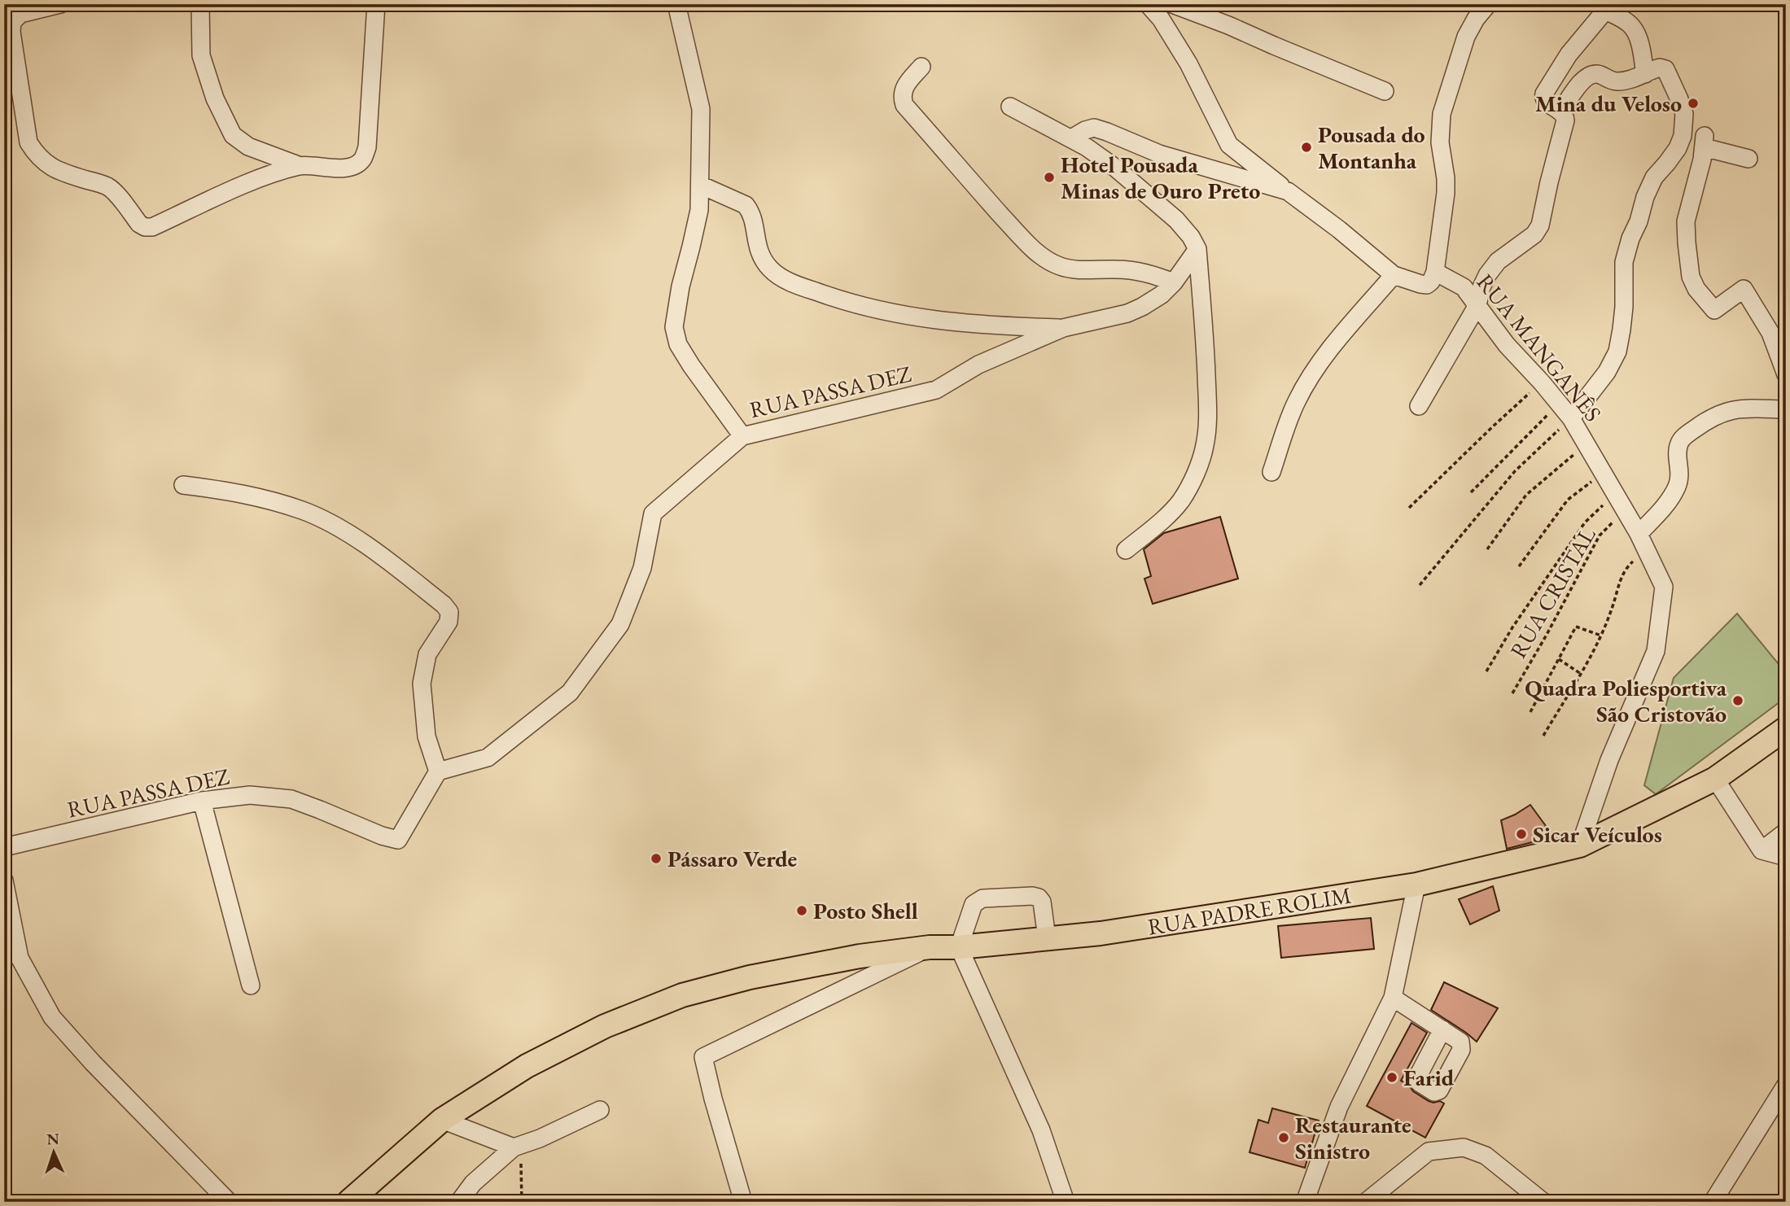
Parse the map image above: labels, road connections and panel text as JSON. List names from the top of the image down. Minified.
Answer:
{"streets":{"main road":["RUA PADRE ROLIM"],"street":["RUA MANGANÊS","RUA PASSA DEZ"],"path":["RUA CRISTAL"]},"crossings":[["RUA MANGANÊS","RUA CRISTAL"],["RUA MANGANÊS","RUA PADRE ROLIM"]],"places":["Mina du Veloso","Pousada do Montanha","Hotel Pousada Minas de Ouro Preto","Quadra Poliesportiva São Cristovão","Sicar Veículos","Pássaro Verde","Posto Shell","Farid","Restaurante Sinistro"],"north":"top"}
